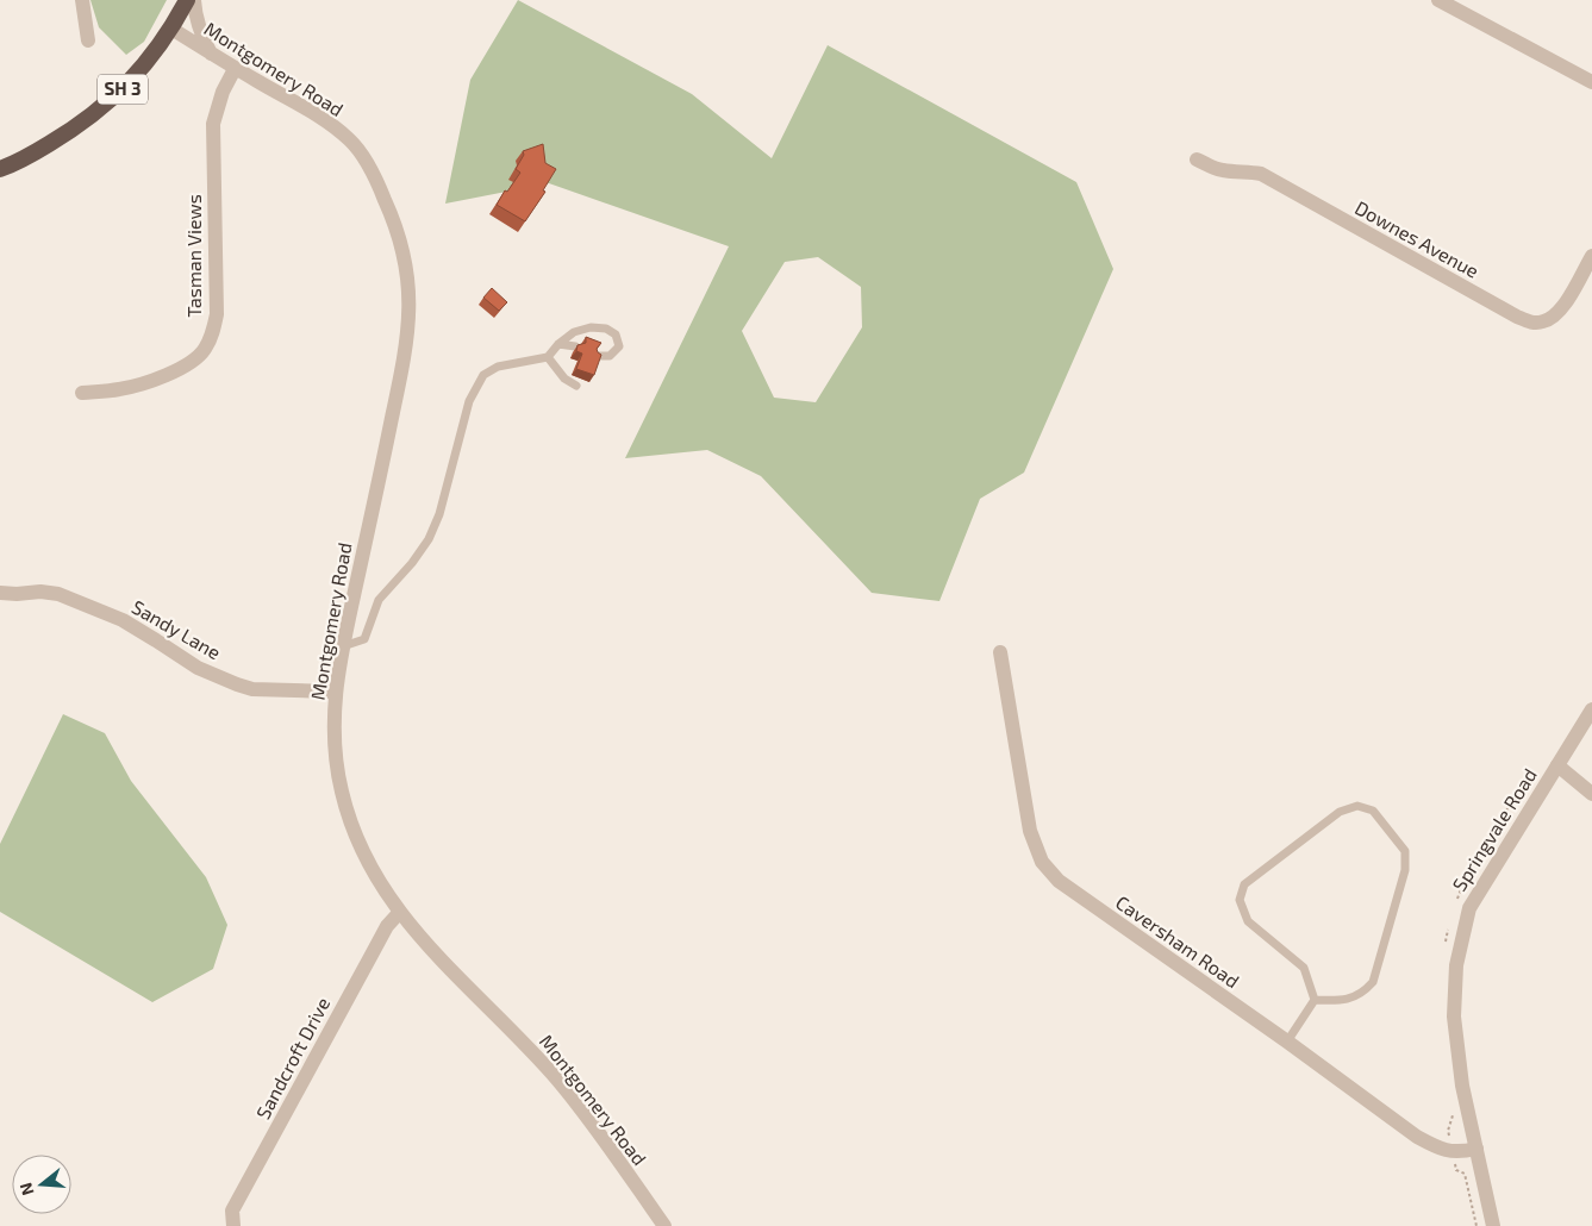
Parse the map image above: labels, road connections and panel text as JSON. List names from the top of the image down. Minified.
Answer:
{"streets":{"highway":["SH 3"],"street":["Montgomery Road","Downes Avenue","Tasman Views","Sandy Lane","Springvale Road","Caversham Road","Sandcroft Drive"]},"crossings":[["Montgomery Road","SH 3"],["Montgomery Road","Tasman Views"],["Montgomery Road","Sandy Lane"],["Montgomery Road","Sandcroft Drive"],["Springvale Road","Caversham Road"]],"north":"left"}
